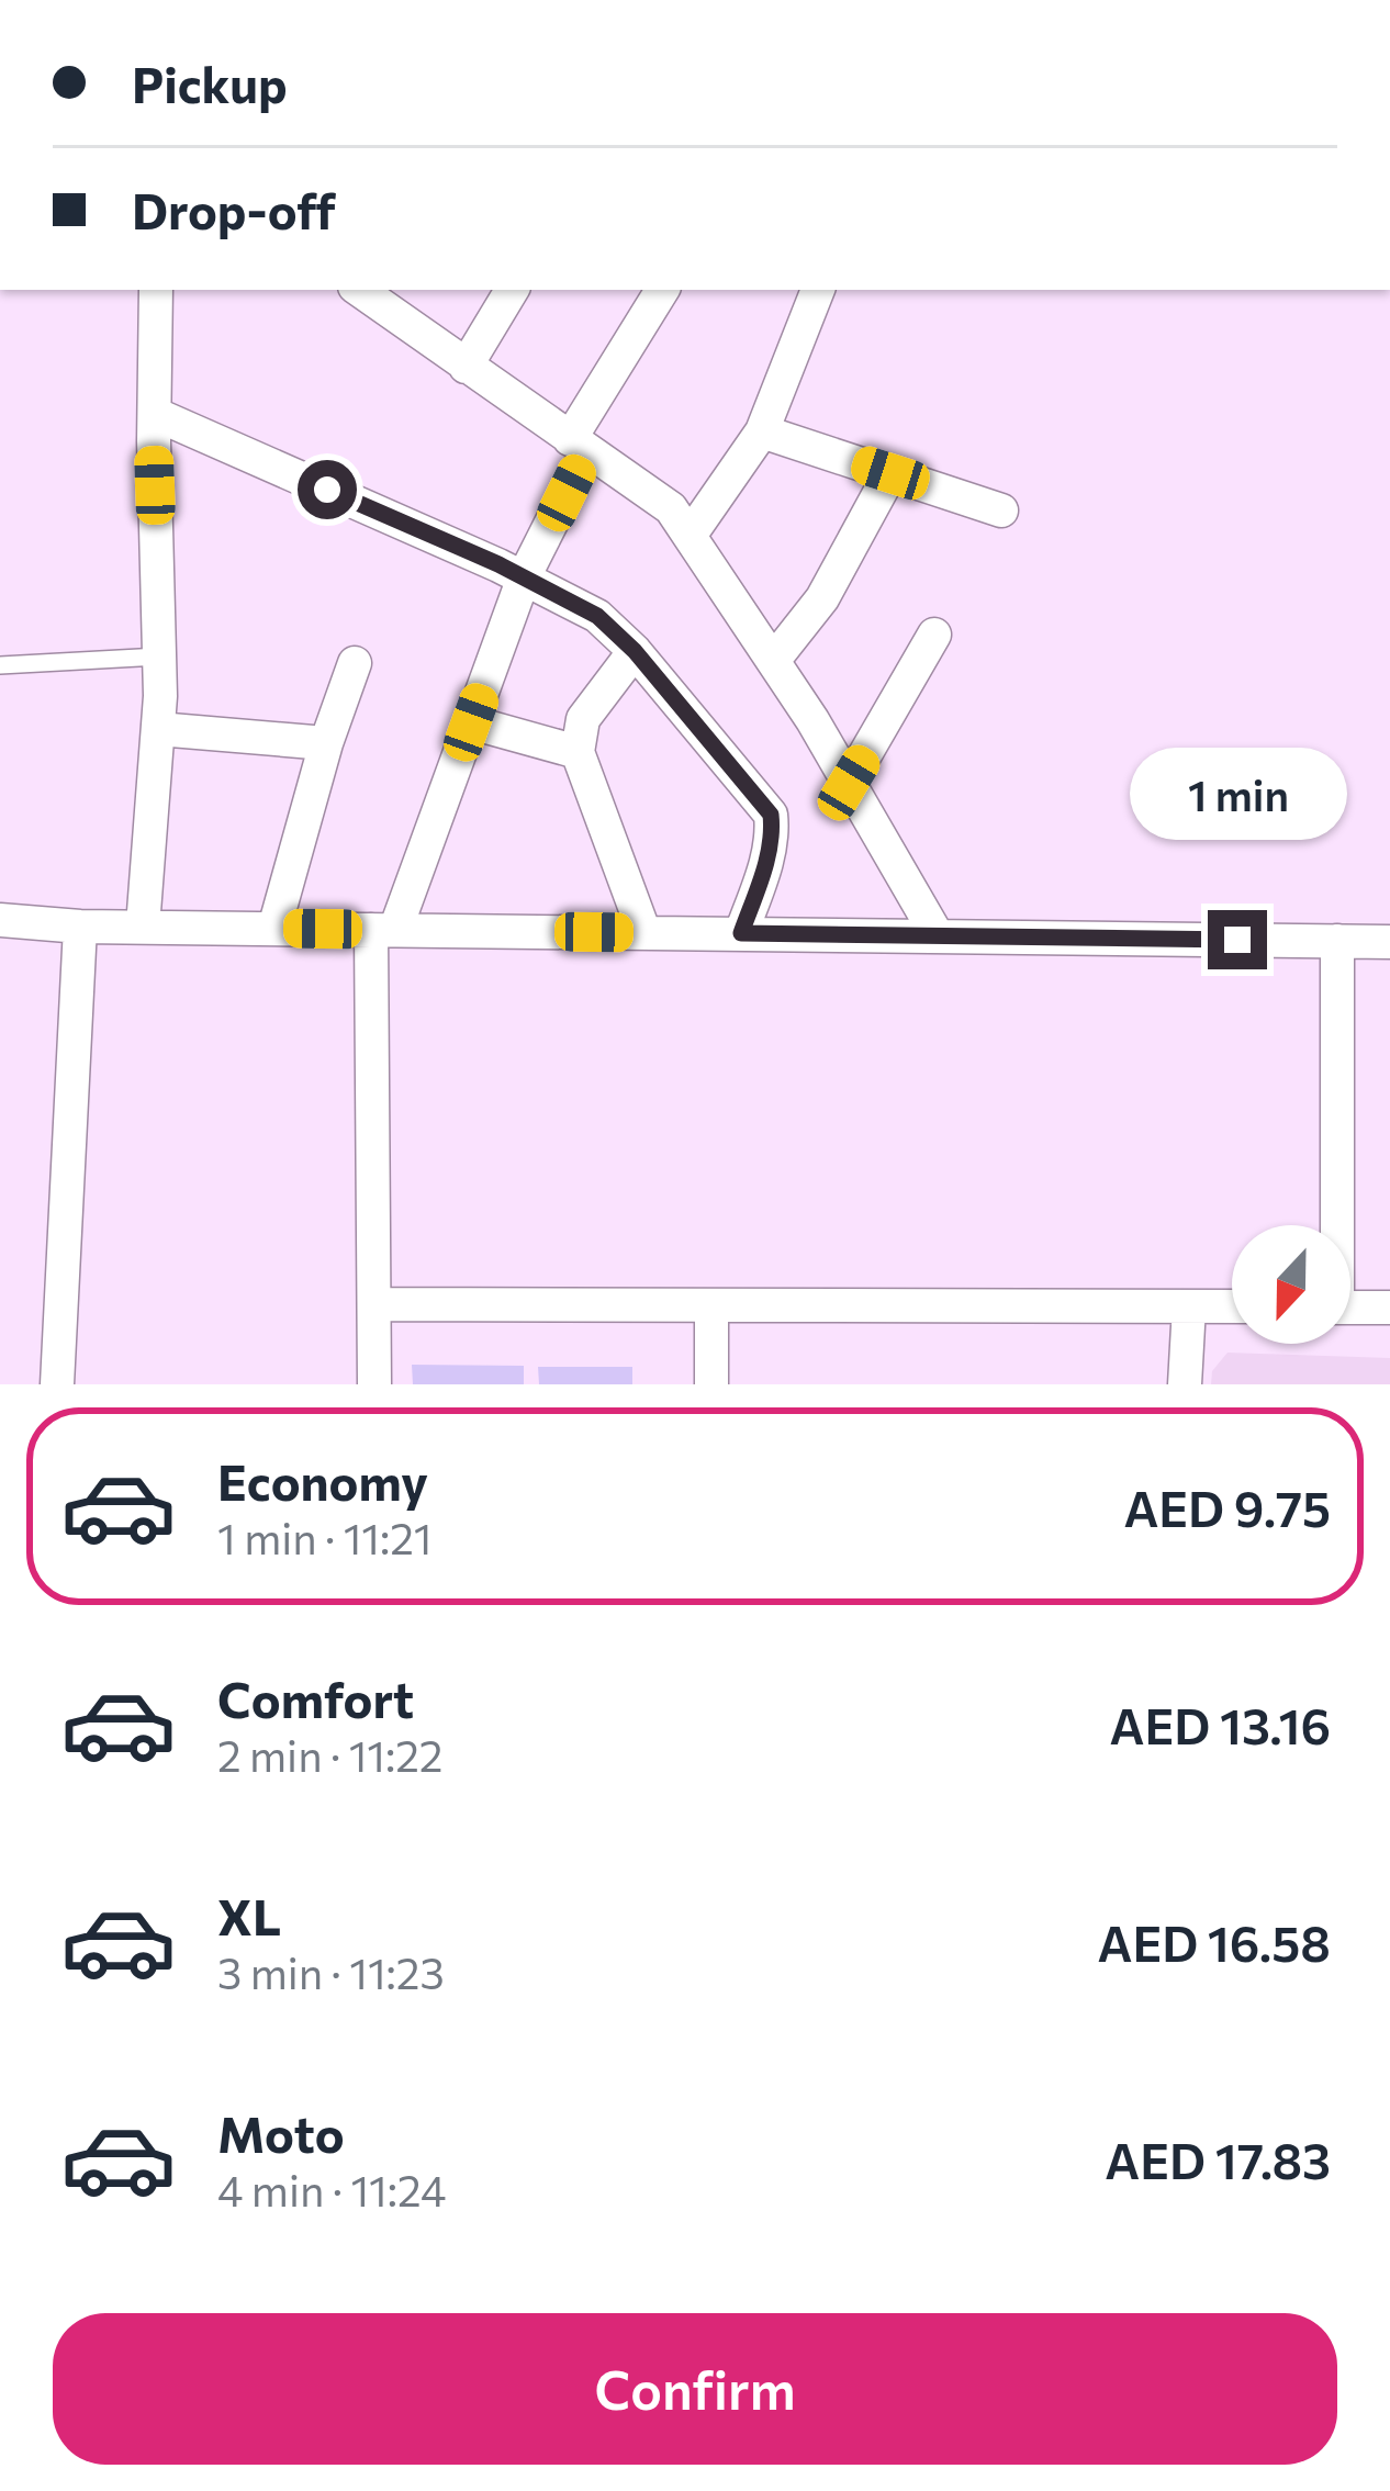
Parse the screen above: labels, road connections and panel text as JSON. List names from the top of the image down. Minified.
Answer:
{"north":"bottom","page":{"banner":["Pickup","Drop-off"],"bubble":"1 min","list":[{"name":"Economy","note":"1 min · 11:21","value":"AED 9.75"},{"name":"Comfort","note":"2 min · 11:22","value":"AED 13.16"},{"name":"XL","note":"3 min · 11:23","value":"AED 16.58"},{"name":"Moto","note":"4 min · 11:24","value":"AED 17.83"}],"buttons":"Confirm"}}
